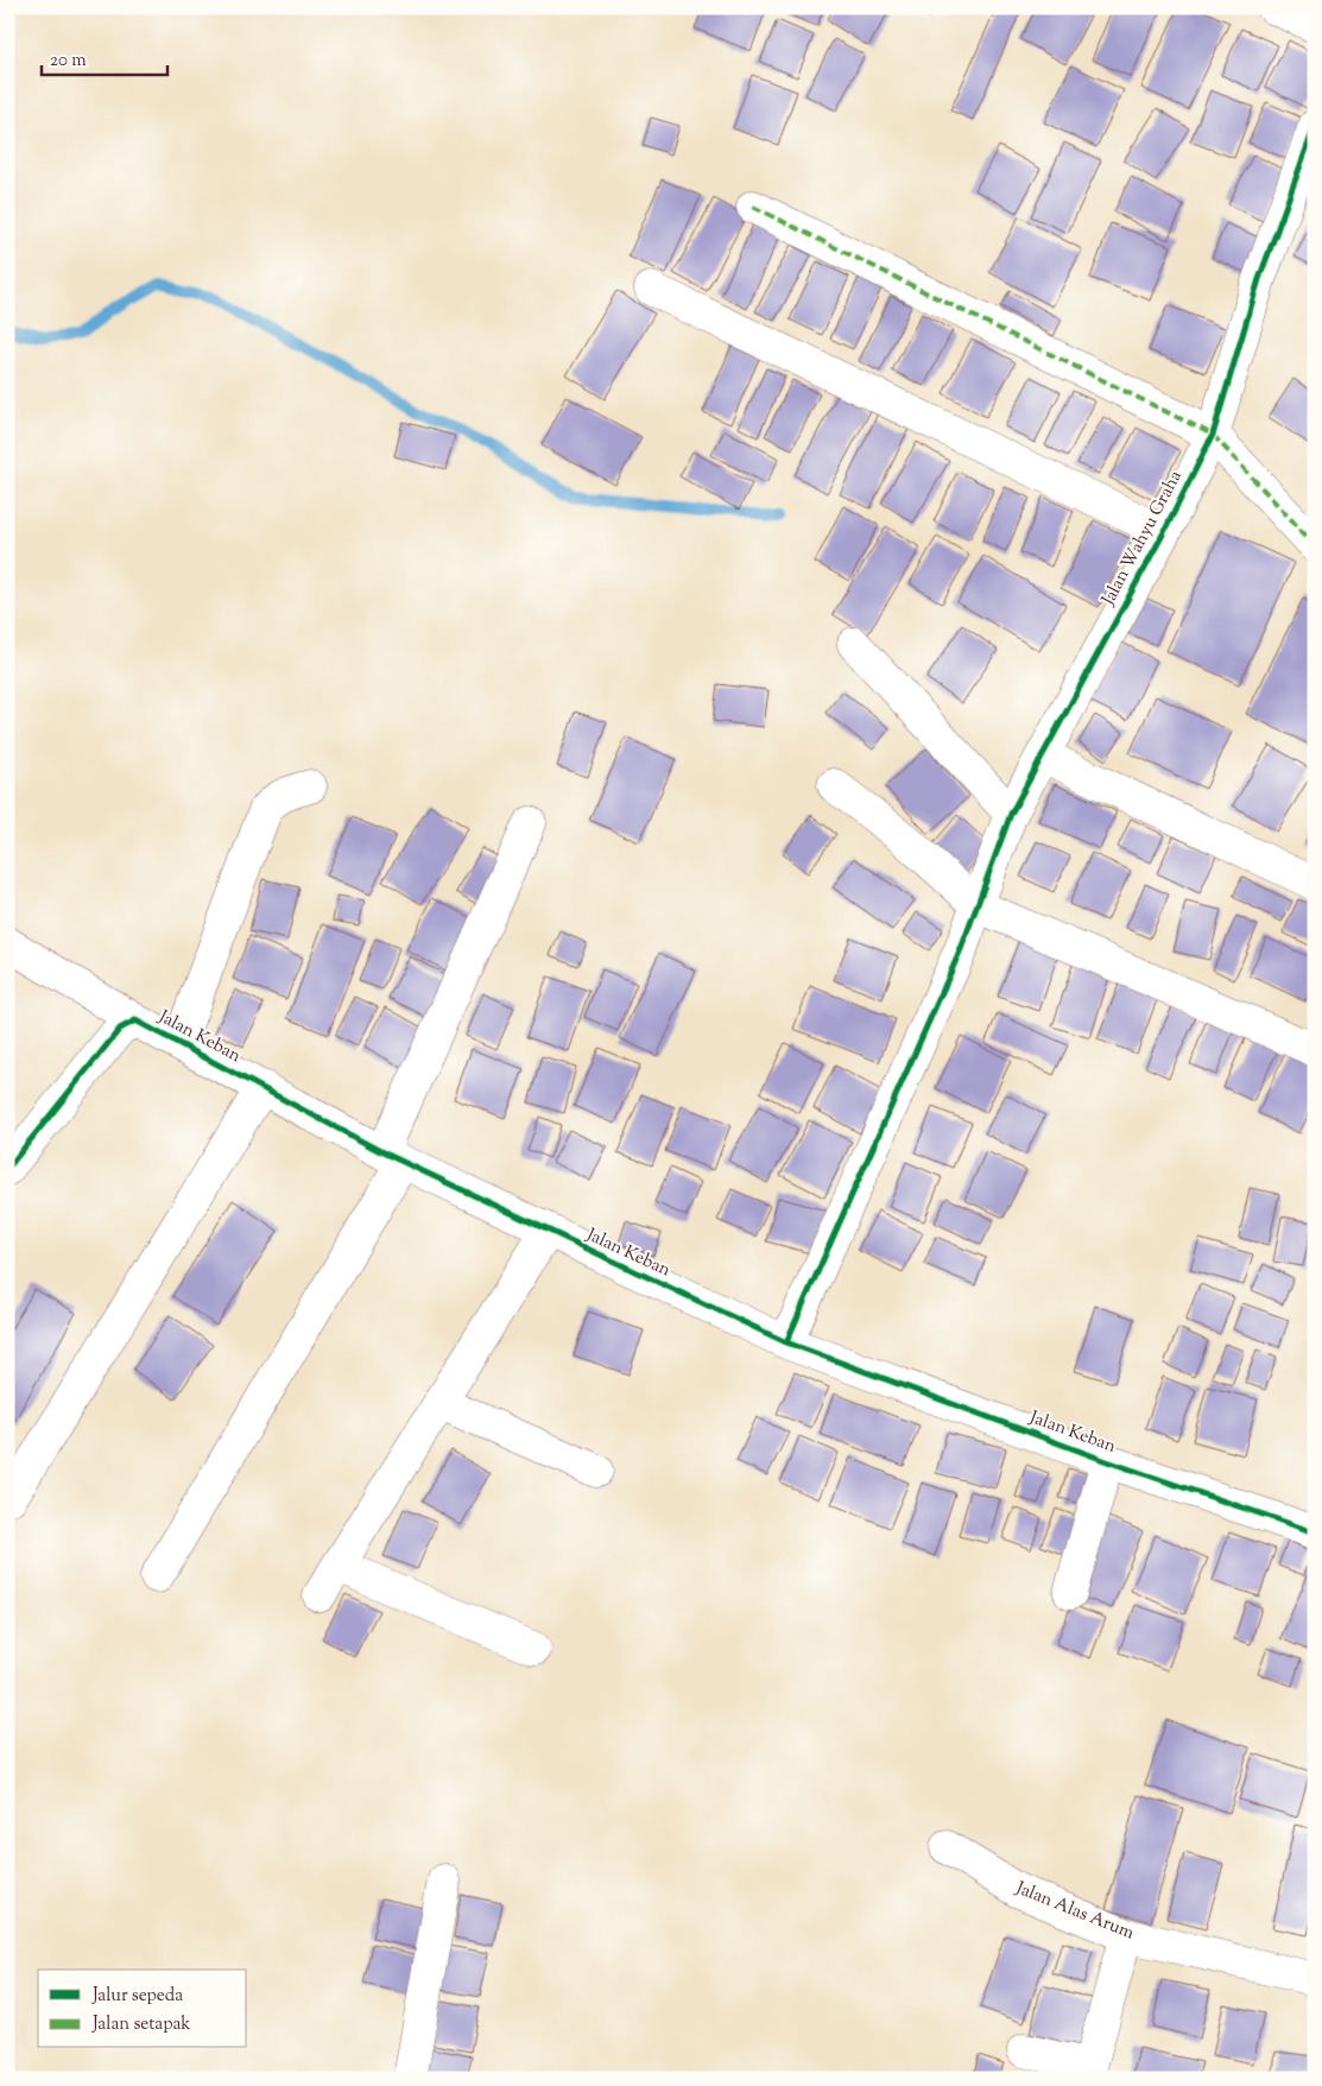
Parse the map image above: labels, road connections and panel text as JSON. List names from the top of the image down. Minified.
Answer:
{"streets":{"street":["Jalan Wahyu Graha","Jalan Keban","Jalan Alas Arum"]},"crossings":[["Jalan Wahyu Graha","Jalan Keban"]],"legend":["Jalur sepeda","Jalan setapak"],"scale_bar":"20 m"}
